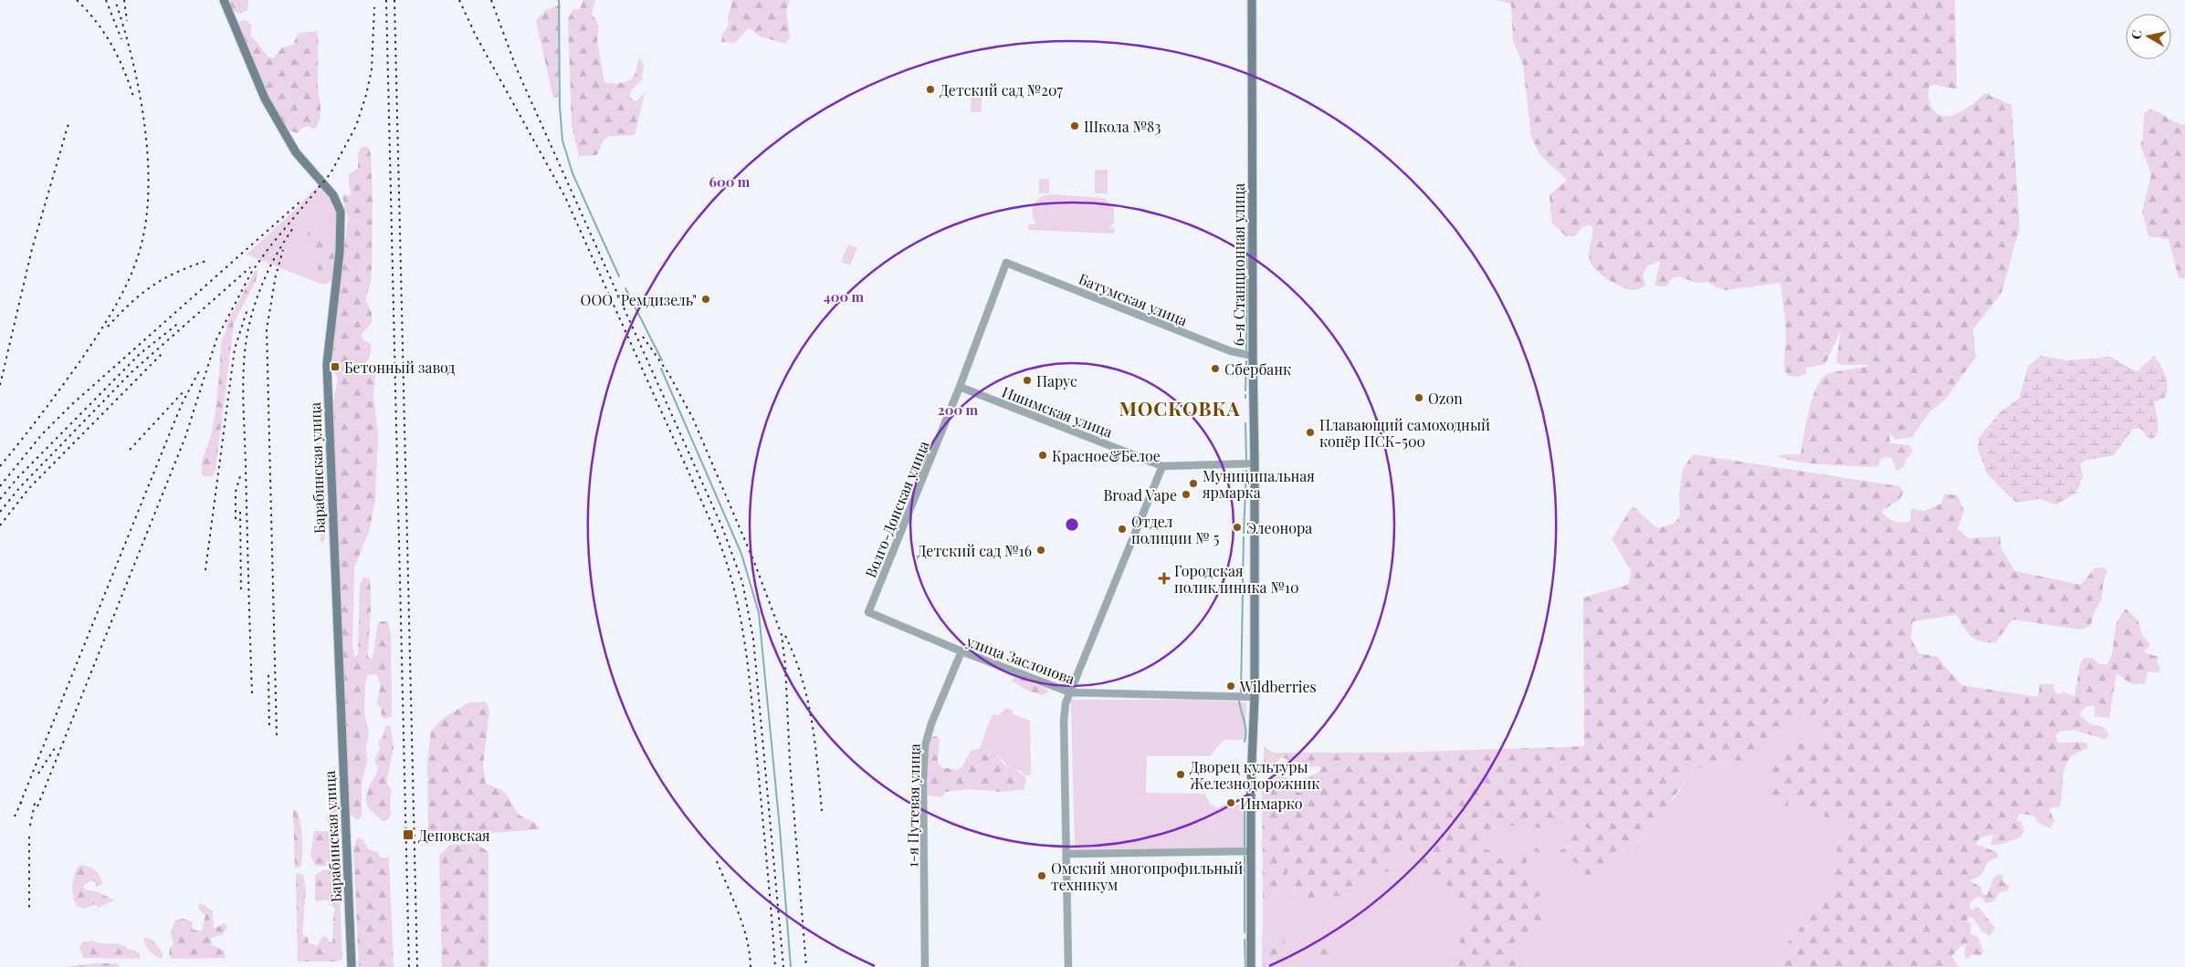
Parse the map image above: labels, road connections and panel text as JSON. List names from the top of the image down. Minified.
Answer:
{"streets":{"main road":["6-я Станционная улица","Барабинская улица"],"street":["Батумская улица","Ишимская улица","Волго-Донская улица","улица Заслонова","1-я Путевая улица"]},"crossings":[["6-я Станционная улица","Батумская улица"],["6-я Станционная улица","Ишимская улица"],["6-я Станционная улица","улица Заслонова"],["Батумская улица","Волго-Донская улица"],["Ишимская улица","Волго-Донская улица"],["Волго-Донская улица","улица Заслонова"],["улица Заслонова","1-я Путевая улица"]],"districts":["МОСКОВКА"],"places":{"other":["Детский сад №207","Школа №83","ООО \"Ремдизель\"","Сбербанк","Парус","Ozon","Плавающий самоходный копёр ПСК-500","Красное&Белое","Муниципальная ярмарка","Broad Vape","Элеонора","Отдел полиции № 5","Детский сад №16","Wildberries","Дворец культуры Железнодорожник","Инмарко","Омский многопрофильный техникум"],"transit":["Бетонный завод","Деповская"],"health":["Городская поликлиника №10"]},"north":"left","rings":["600 m","400 m","200 m"]}
